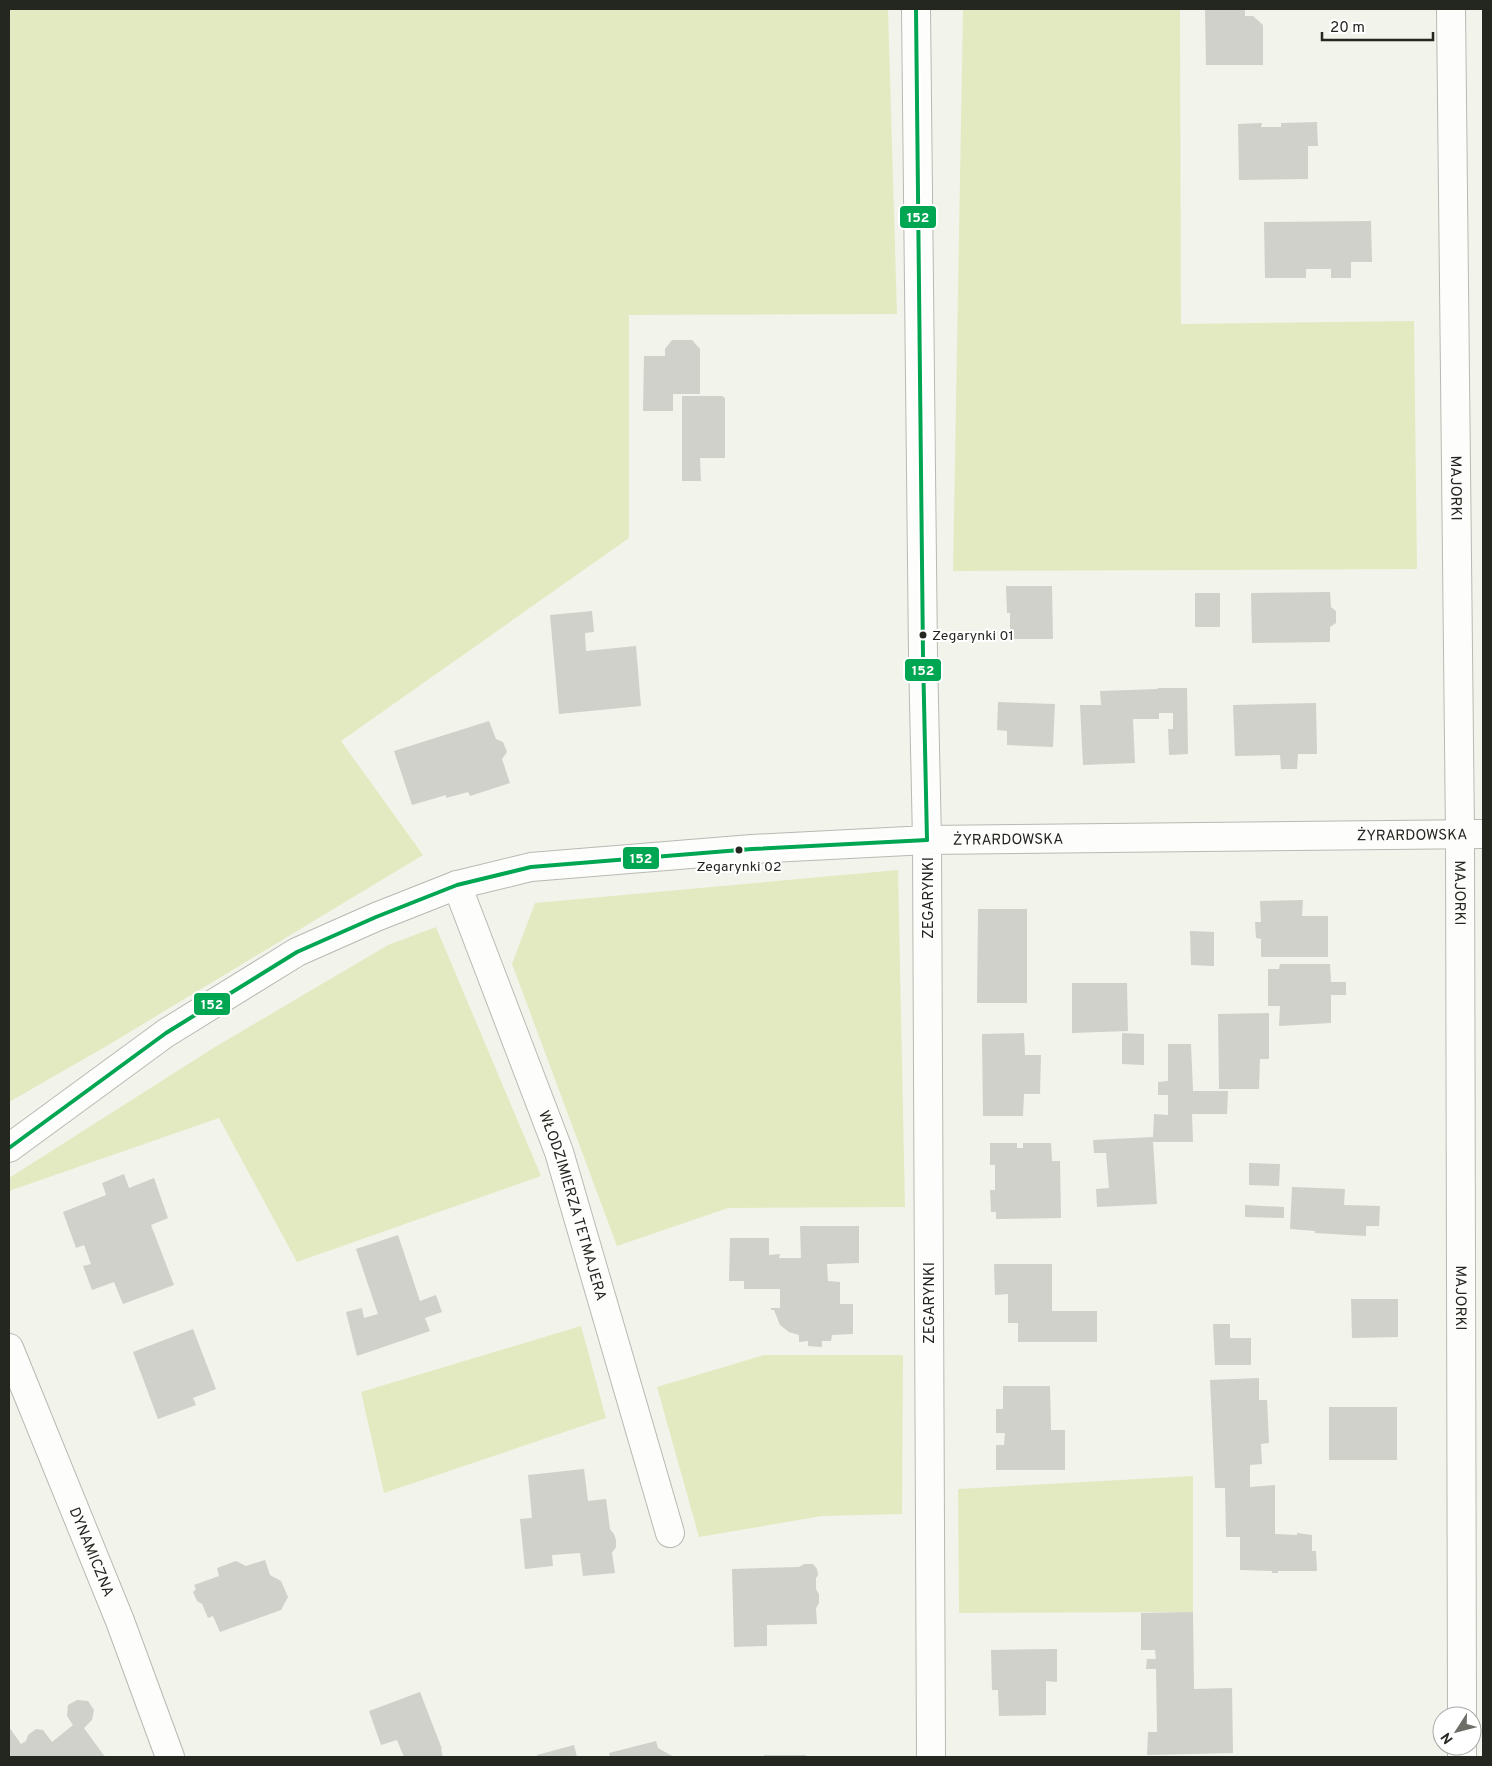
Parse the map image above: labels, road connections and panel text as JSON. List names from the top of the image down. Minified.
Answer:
{"streets":{"street":["MAJORKI","ŻYRARDOWSKA","ZEGARYNKI","WŁODZIMIERZA TETMAJERA","DYNAMICZNA"]},"crossings":[["MAJORKI","ŻYRARDOWSKA"],["ŻYRARDOWSKA","ZEGARYNKI"],["ŻYRARDOWSKA","WŁODZIMIERZA TETMAJERA"]],"places":["Zegarynki 01","Zegarynki 02"],"lines":["transit line 152"],"scale_bar":"20 m","north":"bottom left"}
